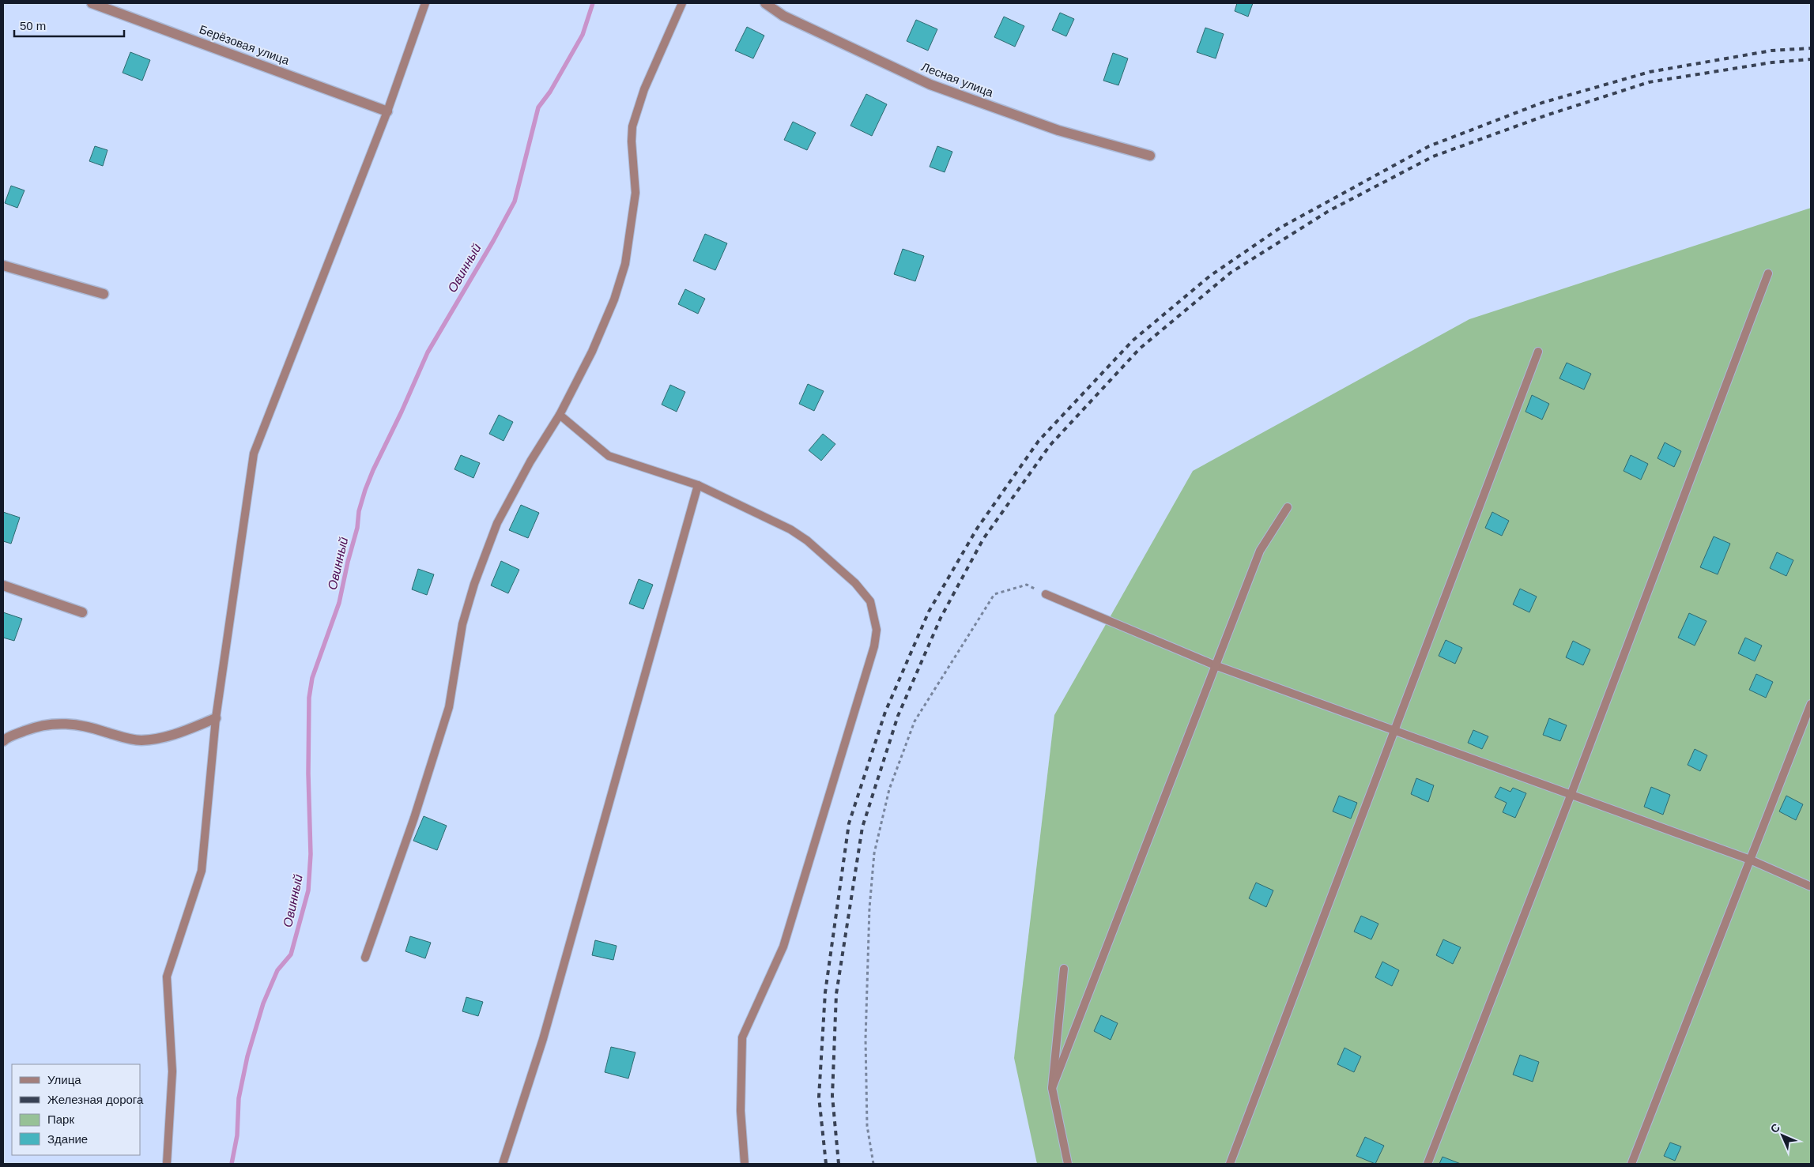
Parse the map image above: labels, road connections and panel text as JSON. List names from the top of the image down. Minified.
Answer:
{"streets":{"street":["Берёзовая улица","Лесная улица"]},"water":["Овинный"],"legend":["Улица","Железная дорога","Парк","Здание"],"scale_bar":"50 m","north":"top left"}
